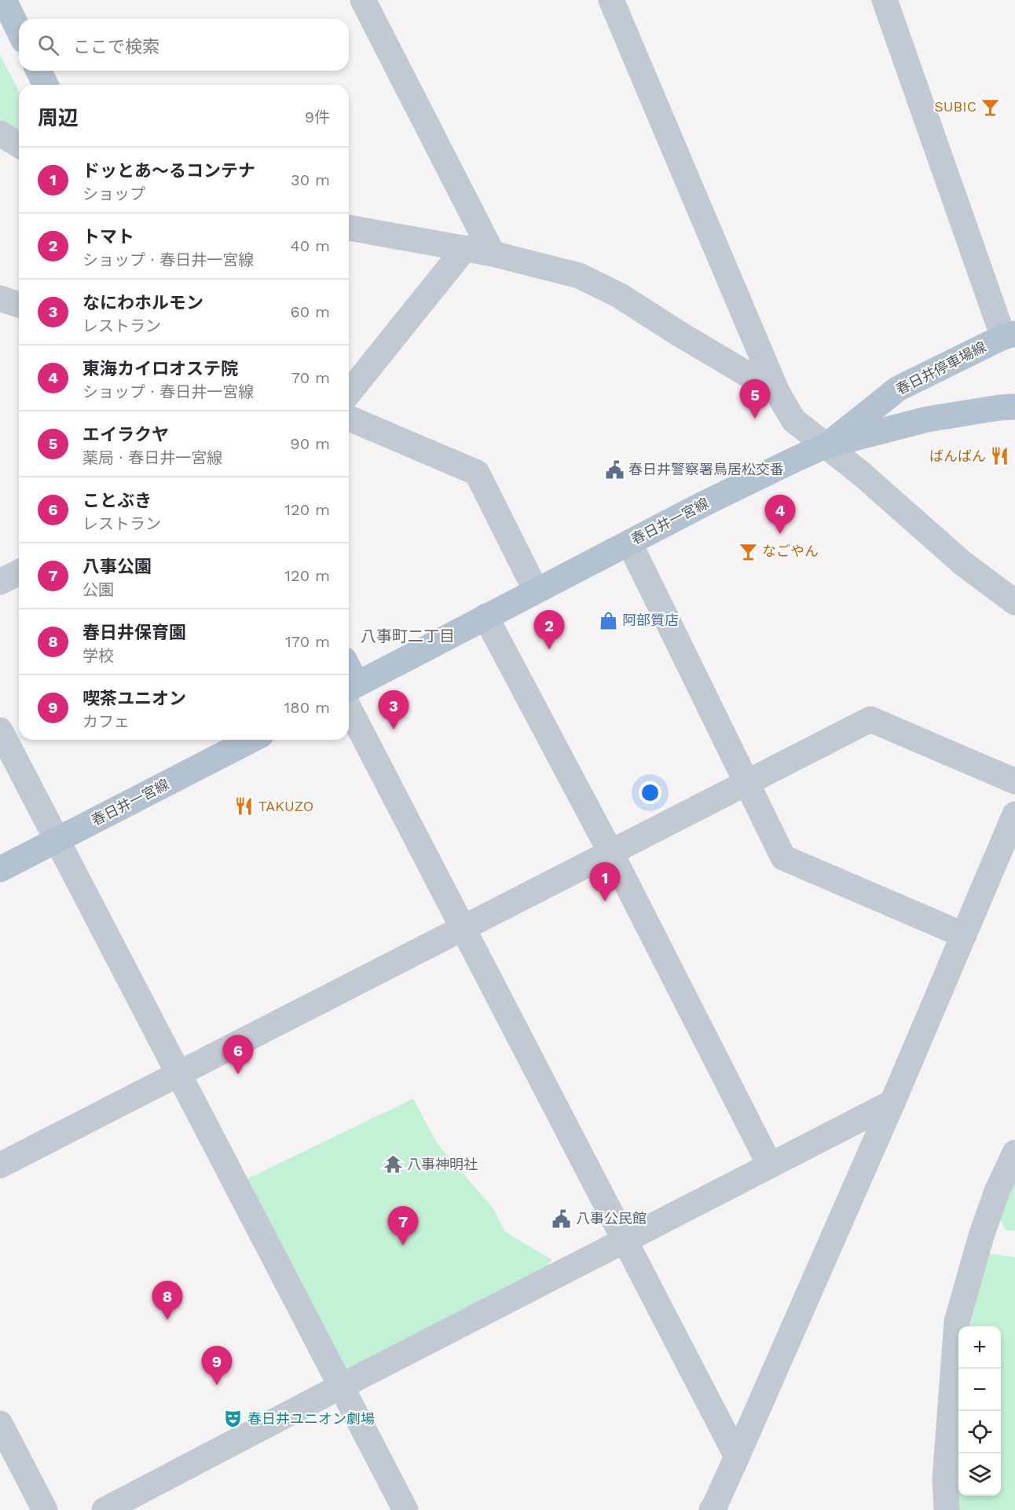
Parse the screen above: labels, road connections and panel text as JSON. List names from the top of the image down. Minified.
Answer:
{"streets":{"main road":["春日井停車場線","春日井一宮線"]},"crossings":[["春日井停車場線","春日井一宮線"]],"districts":["八事町二丁目"],"places":{"bar":["SUBIC","なごやん"],"restaurant":["ばんばん","TAKUZO"],"public building":["春日井警察署鳥居松交番","八事公民館"],"shop":["阿部質店"],"temple":["八事神明社"],"theatre":["春日井ユニオン劇場"]},"page":{"search":"ここで検索","heading":["周辺","9件"],"list":[{"mark":"1","name":"ドッとあ〜るコンテナ","note":"ショップ","value":"30 m"},{"mark":"2","name":"トマト","note":"ショップ · 春日井一宮線","value":"40 m"},{"mark":"3","name":"なにわホルモン","note":"レストラン","value":"60 m"},{"mark":"4","name":"東海カイロオステ院","note":"ショップ · 春日井一宮線","value":"70 m"},{"mark":"5","name":"エイラクヤ","note":"薬局 · 春日井一宮線","value":"90 m"},{"mark":"6","name":"ことぶき","note":"レストラン","value":"120 m"},{"mark":"7","name":"八事公園","note":"公園","value":"120 m"},{"mark":"8","name":"春日井保育園","note":"学校","value":"170 m"},{"mark":"9","name":"喫茶ユニオン","note":"カフェ","value":"180 m"}],"pins":["5","4","2","3","1","6","7","8","9"],"map_buttons":["+","−"]}}
